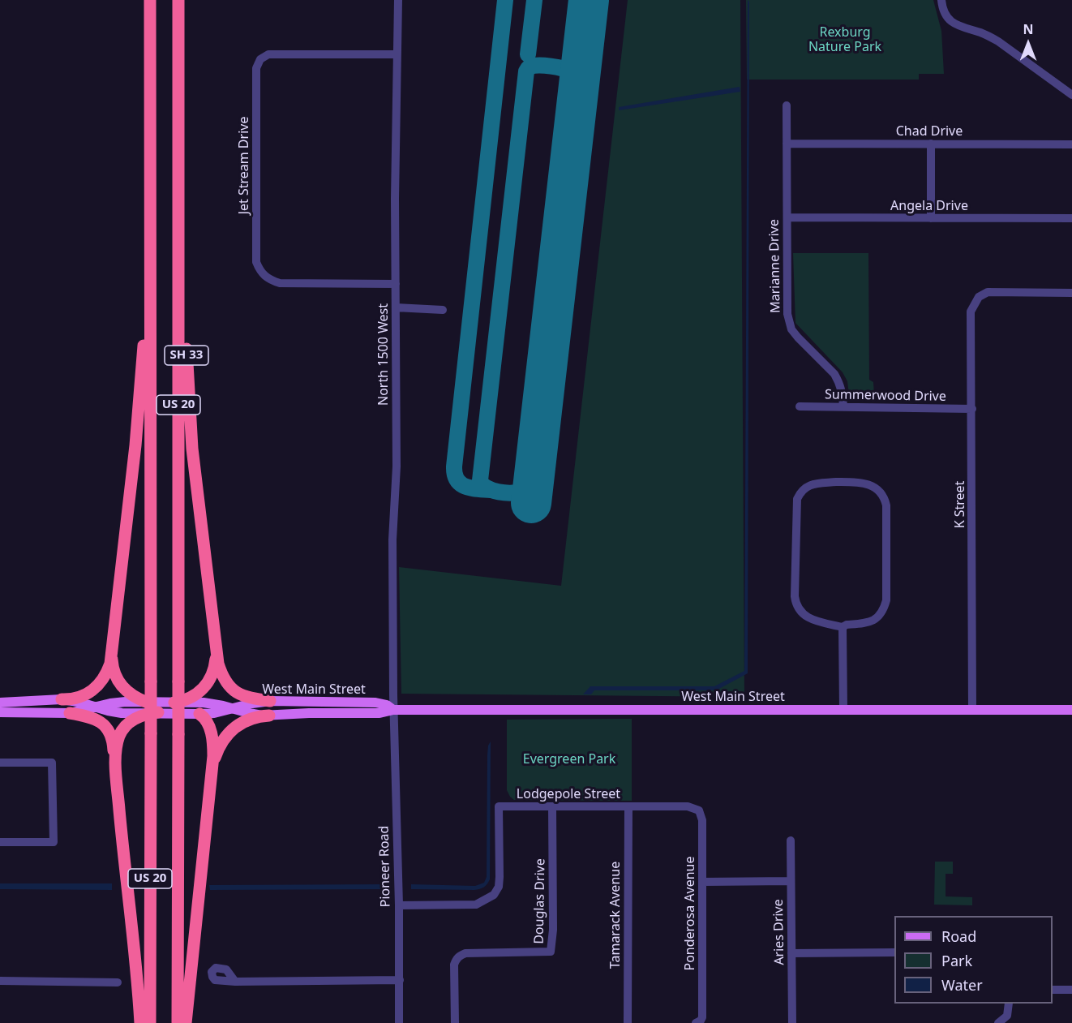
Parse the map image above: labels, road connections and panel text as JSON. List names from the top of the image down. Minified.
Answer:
{"streets":{"highway":["SH 33","US 20"],"main road":["West Main Street"],"street":["Chad Drive","Jet Stream Drive","Angela Drive","Marianne Drive","North 1500 West","Summerwood Drive","K Street","Lodgepole Street","Pioneer Road","Douglas Drive","Ponderosa Avenue","Tamarack Avenue","Aries Drive"]},"crossings":[["Chad Drive","Marianne Drive"],["Jet Stream Drive","North 1500 West"],["Angela Drive","Marianne Drive"],["Marianne Drive","Summerwood Drive"],["North 1500 West","West Main Street"],["North 1500 West","Pioneer Road"],["SH 33","US 20"],["SH 33","West Main Street"],["Summerwood Drive","K Street"],["K Street","West Main Street"],["West Main Street","Pioneer Road"],["Lodgepole Street","Pioneer Road"],["Lodgepole Street","Douglas Drive"],["Lodgepole Street","Ponderosa Avenue"],["Lodgepole Street","Tamarack Avenue"]],"parks":["Rexburg Nature Park","Evergreen Park"],"legend":["Road","Park","Water"],"north":"top"}
